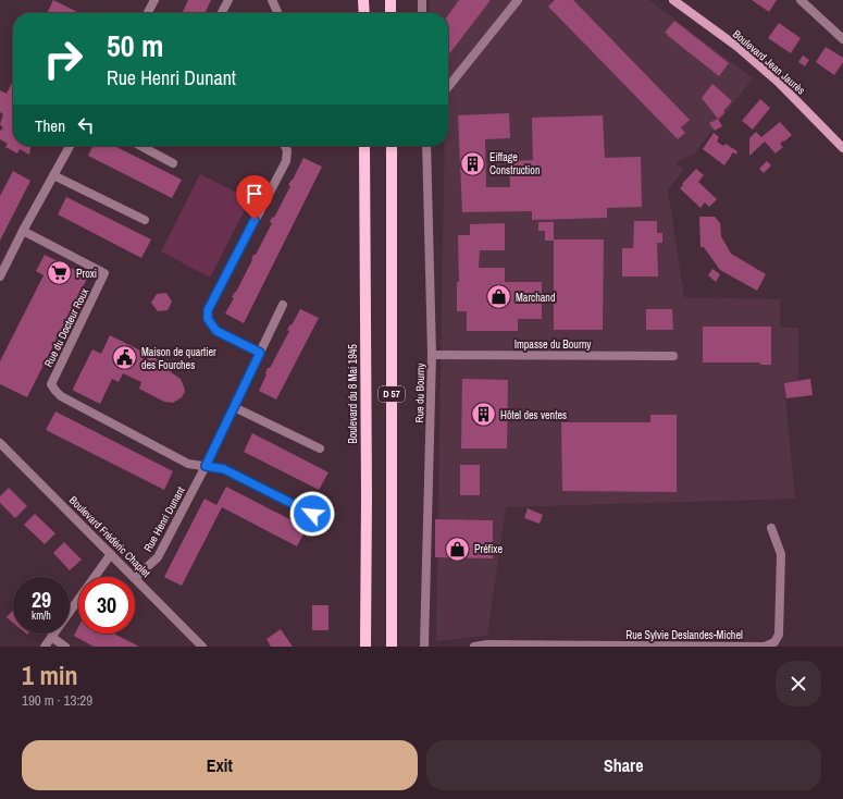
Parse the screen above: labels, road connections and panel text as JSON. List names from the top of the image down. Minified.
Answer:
{"streets":{"main road":["Boulevard Jean Jaurès","Boulevard du 8 Mai 1945","D 57"],"street":["Rue du Docteur Roux","Impasse du Bourny","Rue du Bourny","Rue Henri Dunant","Boulevard Frédéric Chaplet","Rue Sylvie Deslandes-Michel"]},"crossings":[["Rue du Docteur Roux","Rue Henri Dunant"],["Impasse du Bourny","Rue du Bourny"],["Rue Henri Dunant","Boulevard Frédéric Chaplet"]],"places":{"building":["Eiffage Construction","Hôtel des ventes"],"supermarket":["Proxi"],"shop":["Marchand","Préfixe"],"public building":["Maison de quartier des Fourches"]},"page":{"turn":["50 m","Rue Henri Dunant"],"then":"Then","speed":"29 km/h","limit":"30","heading":["1 min","190 m · 13:29"],"buttons":["Exit","Share"]}}
